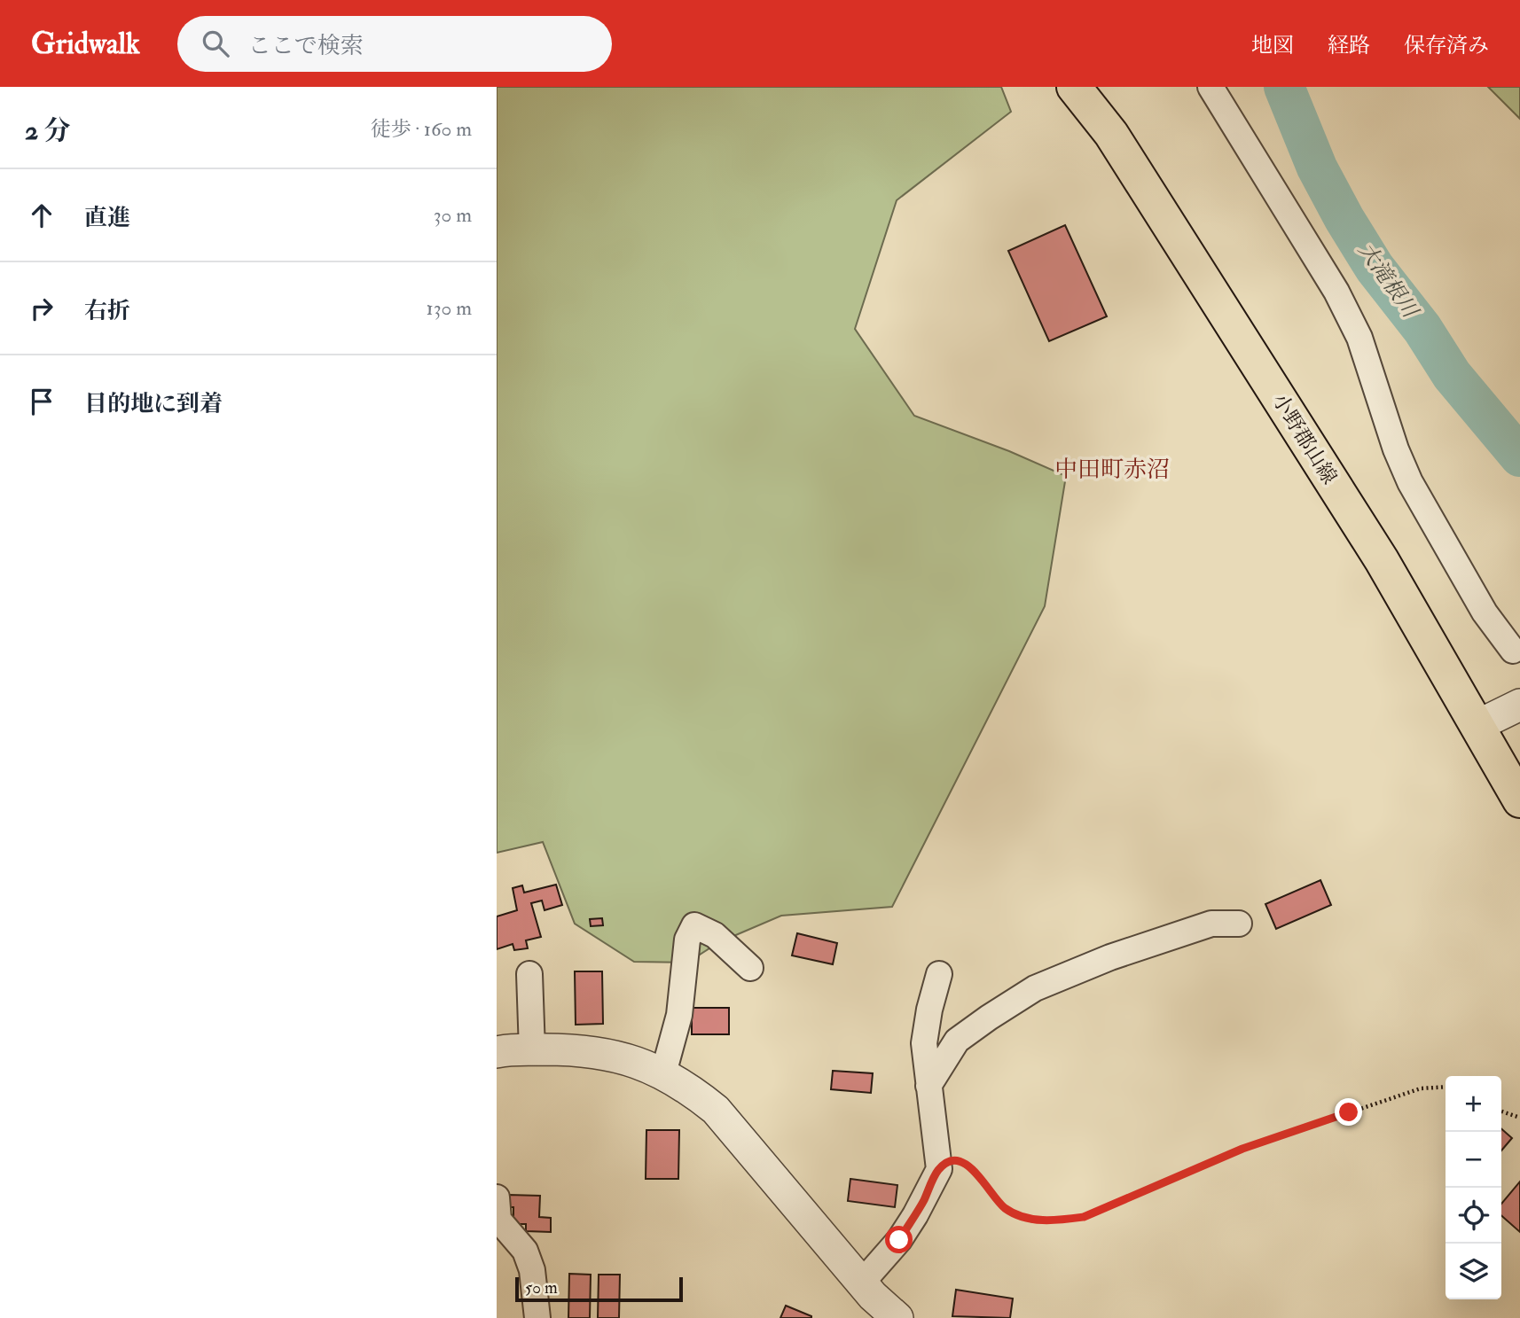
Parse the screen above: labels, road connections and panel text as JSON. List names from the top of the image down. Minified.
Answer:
{"streets":{"main road":["小野郡山線"]},"districts":["中田町赤沼"],"water":["大滝根川"],"scale_bar":"50 m","page":{"header":"Gridwalk","search":"ここで検索","nav":["地図","経路","保存済み"],"heading":["2 分","徒歩 · 160 m"],"list":[["直進","30 m"],["右折","130 m"],"目的地に到着"],"map_buttons":["+","−"],"scale":"50 m"}}
